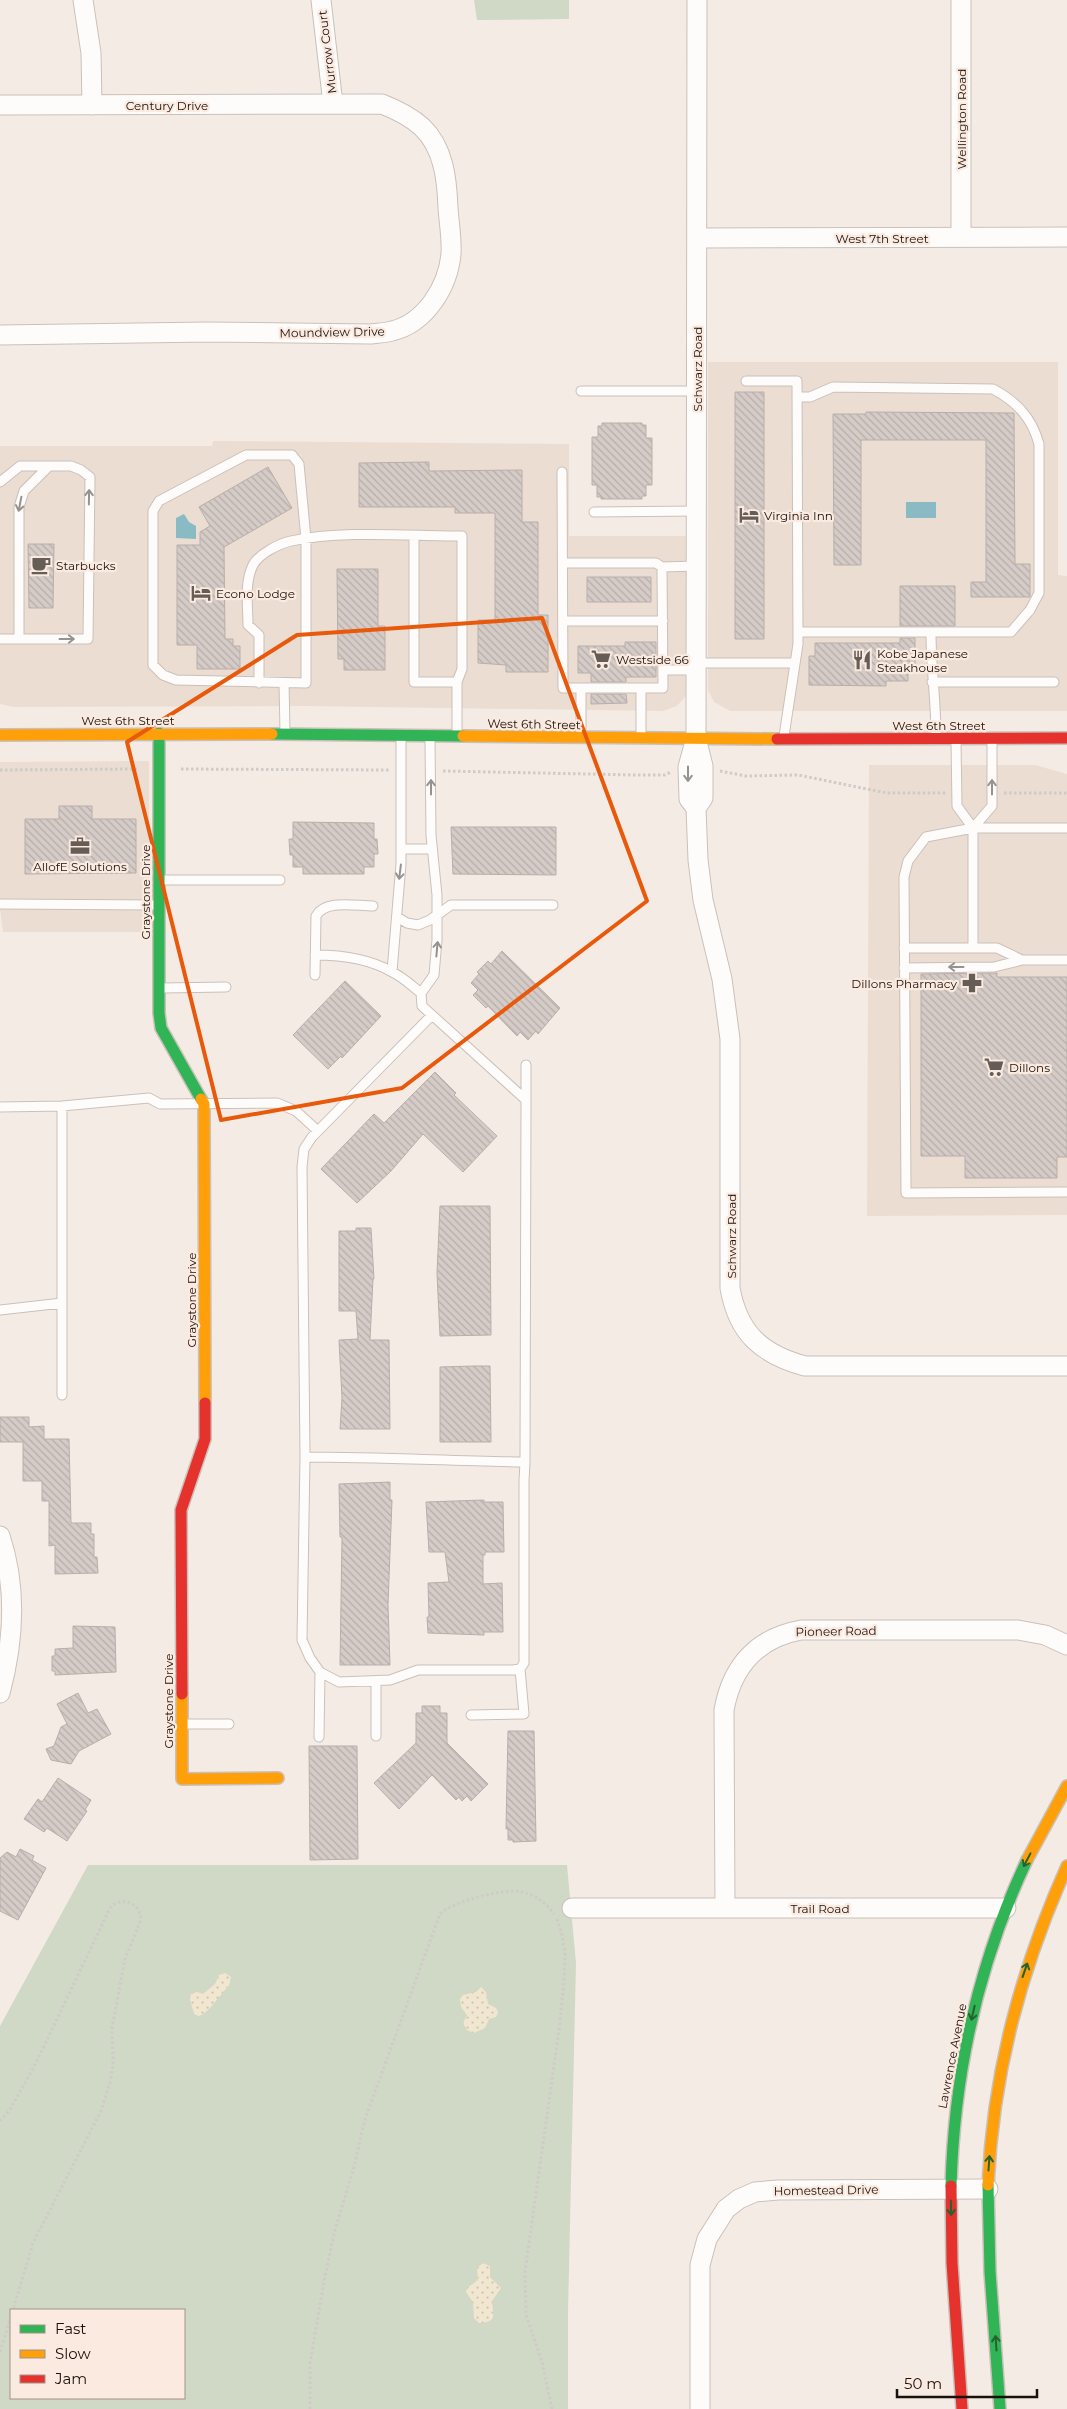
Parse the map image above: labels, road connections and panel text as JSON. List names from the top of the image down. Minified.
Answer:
{"streets":{"street":["Murrow Court","Century Drive","Wellington Road","West 7th Street","Moundview Drive","Schwarz Road","West 6th Street","Graystone Drive","Pioneer Road","Trail Road","Lawrence Avenue","Homestead Drive"]},"crossings":[["Murrow Court","Century Drive"],["Murrow Court","Moundview Drive"],["Century Drive","Moundview Drive"],["Wellington Road","West 7th Street"],["West 7th Street","Schwarz Road"],["Schwarz Road","West 6th Street"],["West 6th Street","Graystone Drive"],["Pioneer Road","Trail Road"],["Trail Road","Lawrence Avenue"],["Lawrence Avenue","Homestead Drive"]],"places":{"hotel":["Virginia Inn","Econo Lodge"],"cafe":["Starbucks"],"supermarket":["Westside 66","Dillons"],"restaurant":["Kobe Japanese Steakhouse"],"office":["AllofE Solutions"],"pharmacy":["Dillons Pharmacy"]},"legend":["Fast","Slow","Jam"],"scale_bar":"50 m"}
